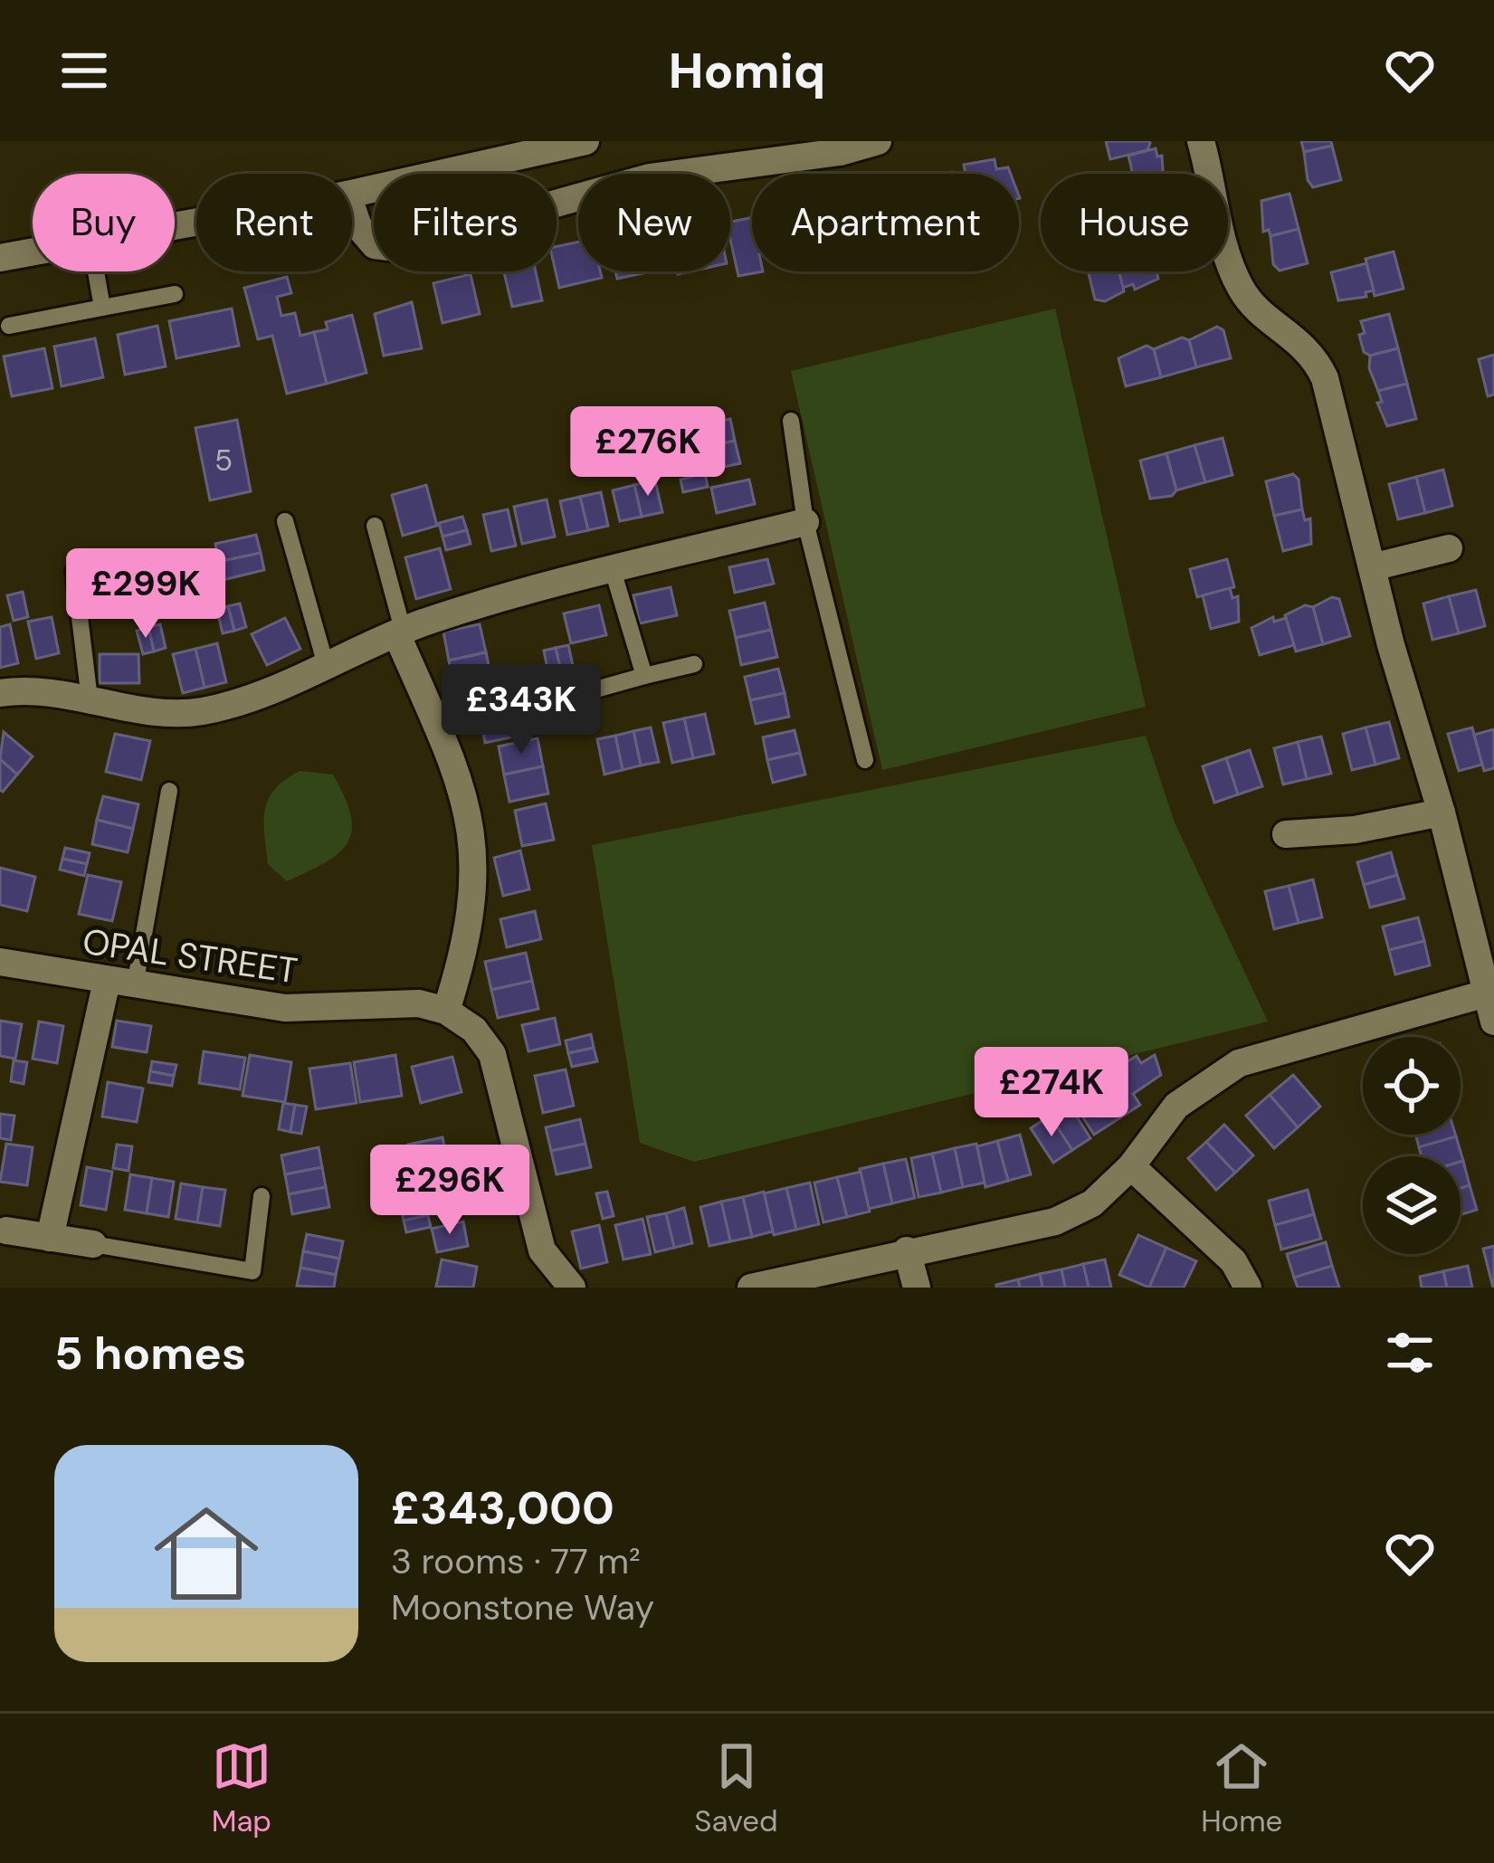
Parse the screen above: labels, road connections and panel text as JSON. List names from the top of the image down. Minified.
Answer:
{"streets":{"street":["OPAL STREET"]},"house_numbers":["5"],"page":{"header":"Homiq","chip":["Buy","Rent","Filters","New","Apartment","House"],"price":["£276K","£299K","£343K","£274K","£296K"],"heading":"5 homes","list":[{"name":"£343,000","note":"3 rooms · 77 m² · Moonstone Way"}],"tabs":["Map","Saved","Home"]}}
